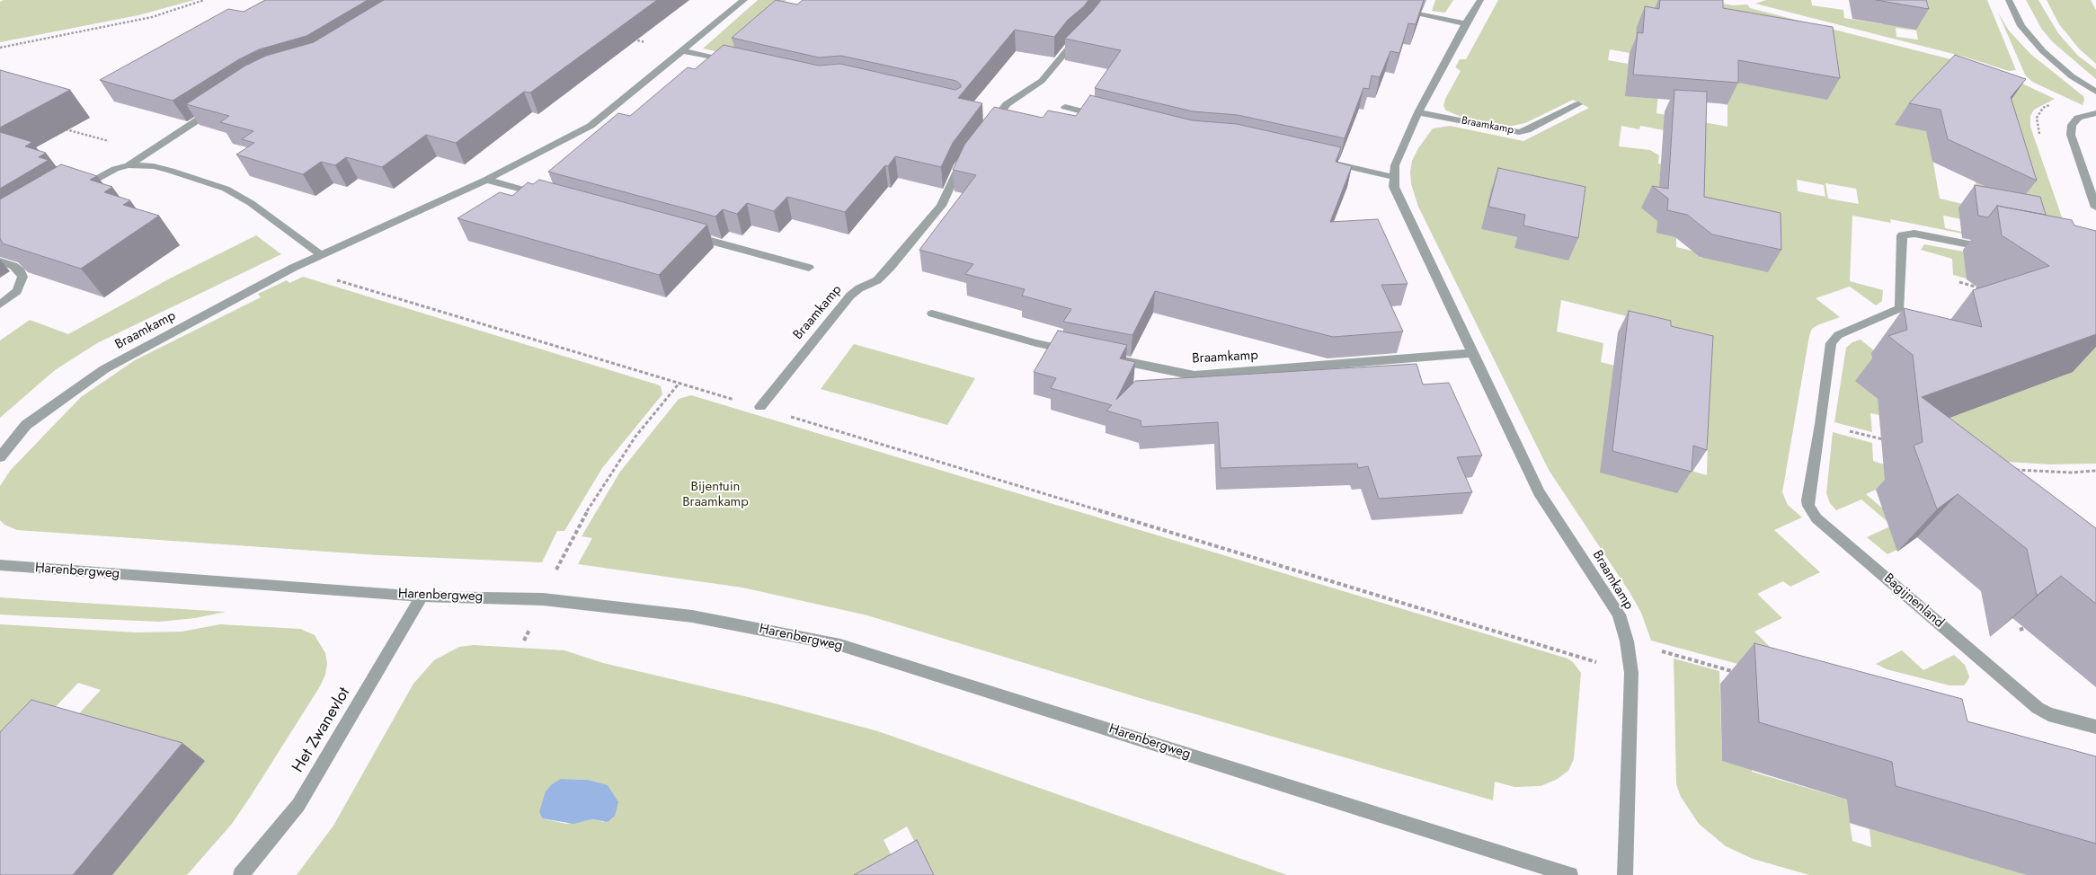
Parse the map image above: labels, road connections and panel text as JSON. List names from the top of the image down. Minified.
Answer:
{"streets":{"street":["Braamkamp","Harenbergweg","Bagijnenland","Het Zwanevlot"]},"crossings":[["Harenbergweg","Het Zwanevlot"]],"parks":["Bijentuin Braamkamp"]}
